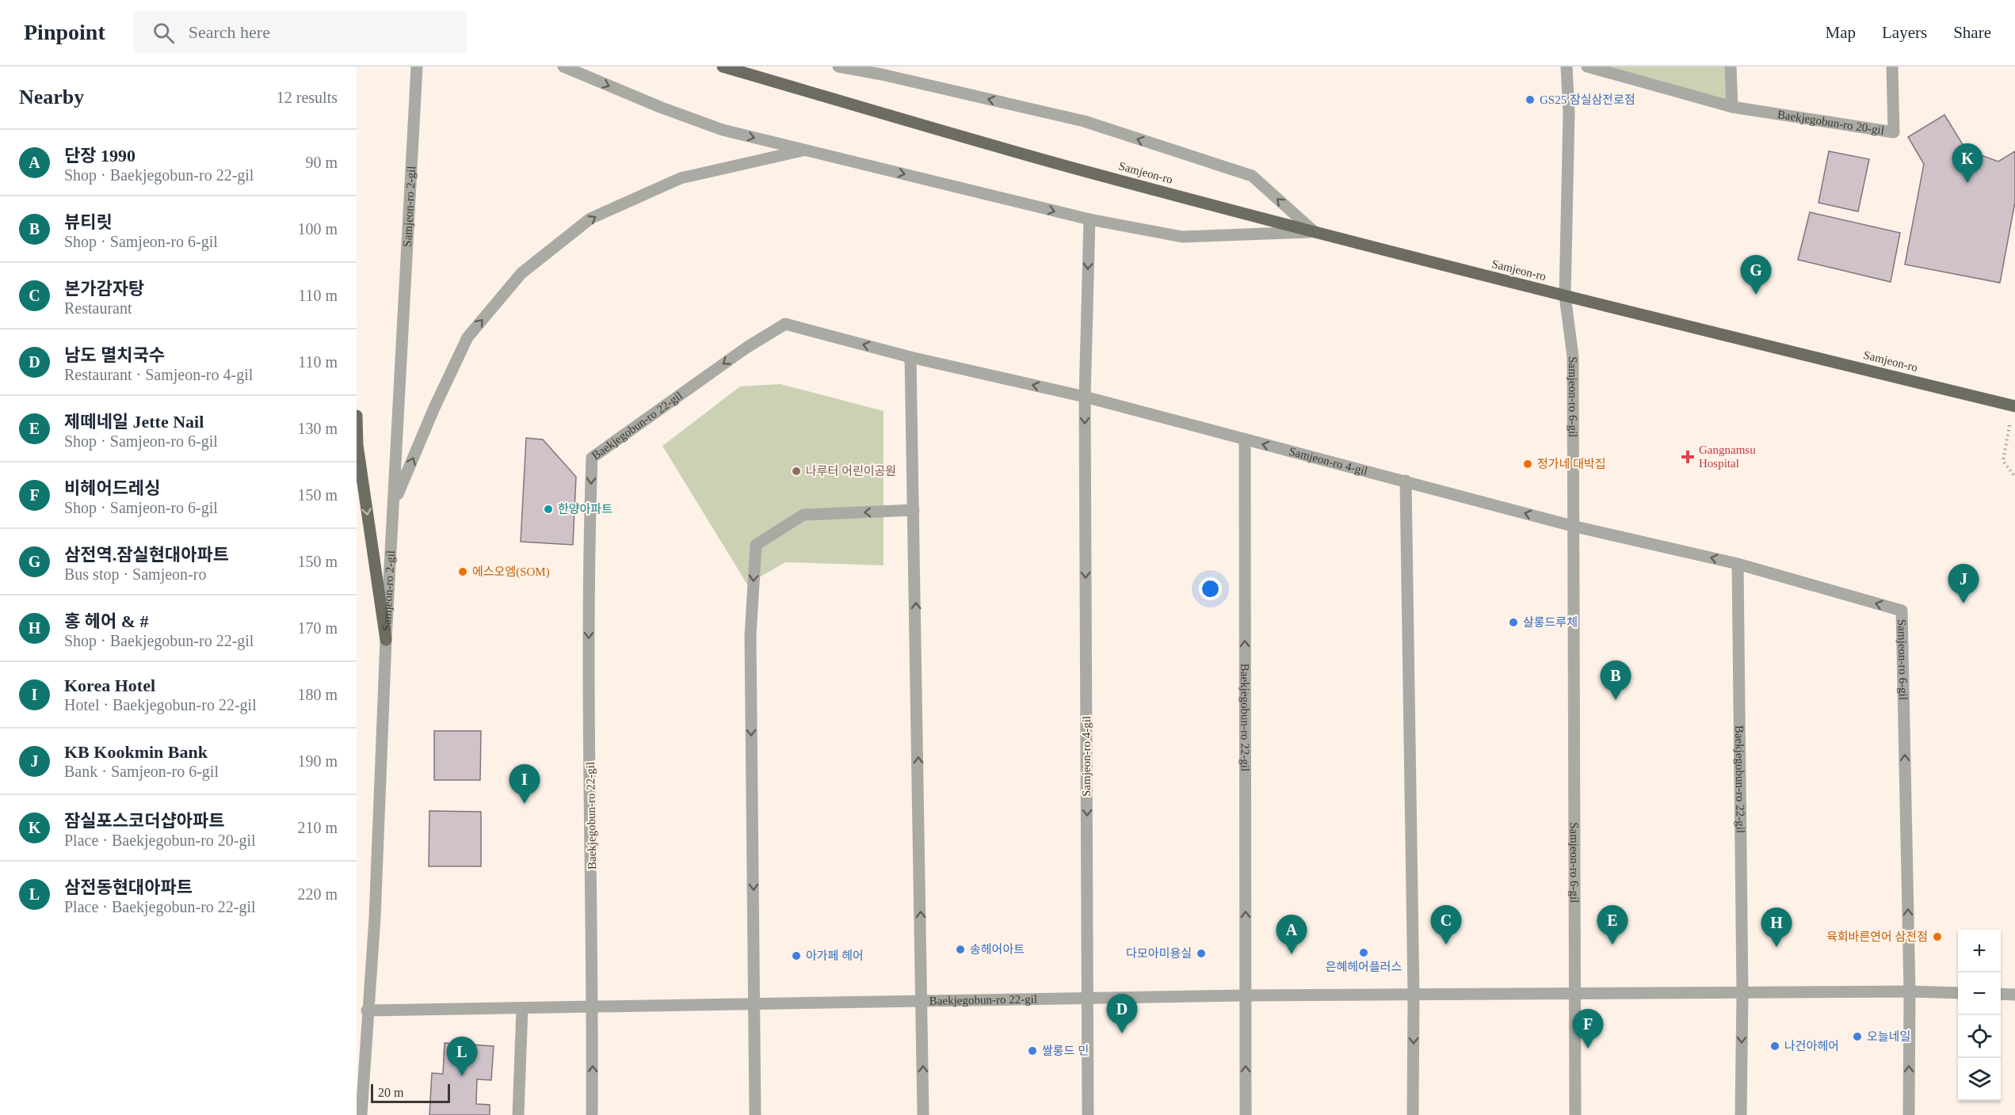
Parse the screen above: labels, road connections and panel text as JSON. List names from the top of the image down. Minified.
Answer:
{"streets":{"main road":["Samjeon-ro"],"street":["Baekjegobun-ro 20-gil","Samjeon-ro 2-gil","Samjeon-ro 6-gil","Baekjegobun-ro 22-gil","Samjeon-ro 4-gil"]},"crossings":[["Samjeon-ro","Samjeon-ro 6-gil"],["Samjeon-ro 2-gil","Baekjegobun-ro 22-gil"],["Samjeon-ro 6-gil","Baekjegobun-ro 22-gil"],["Samjeon-ro 6-gil","Samjeon-ro 4-gil"],["Baekjegobun-ro 22-gil","Samjeon-ro 4-gil"]],"places":{"other":["GS25 잠실삼전로점","정가네 대박집","나루터 어린이공원","한양아파트","에스오엠(SOM)","살롱드루체","육회바른연어 삼전점","송헤어아트","은혜헤어플러스","다모아미용실","아가페 헤어","오늘네일","나건아헤어","쌀롱드 민"],"health":["Gangnamsu Hospital"]},"scale_bar":"20 m","page":{"header":"Pinpoint","search":"Search here","nav":["Map","Layers","Share"],"heading":["Nearby","12 results"],"list":[{"mark":"A","name":"단장 1990","note":"Shop · Baekjegobun-ro 22-gil","value":"90 m"},{"mark":"B","name":"뷰티릿","note":"Shop · Samjeon-ro 6-gil","value":"100 m"},{"mark":"C","name":"본가감자탕","note":"Restaurant","value":"110 m"},{"mark":"D","name":"남도 멸치국수","note":"Restaurant · Samjeon-ro 4-gil","value":"110 m"},{"mark":"E","name":"제떼네일 Jette Nail","note":"Shop · Samjeon-ro 6-gil","value":"130 m"},{"mark":"F","name":"비헤어드레싱","note":"Shop · Samjeon-ro 6-gil","value":"150 m"},{"mark":"G","name":"삼전역.잠실현대아파트","note":"Bus stop · Samjeon-ro","value":"150 m"},{"mark":"H","name":"홍 헤어 & #","note":"Shop · Baekjegobun-ro 22-gil","value":"170 m"},{"mark":"I","name":"Korea Hotel","note":"Hotel · Baekjegobun-ro 22-gil","value":"180 m"},{"mark":"J","name":"KB Kookmin Bank","note":"Bank · Samjeon-ro 6-gil","value":"190 m"},{"mark":"K","name":"잠실포스코더샵아파트","note":"Place · Baekjegobun-ro 20-gil","value":"210 m"},{"mark":"L","name":"삼전동현대아파트","note":"Place · Baekjegobun-ro 22-gil","value":"220 m"}],"pins":["K","G","J","B","I","C","E","H","A","D","F","L"],"map_buttons":["+","−"],"scale":"20 m"}}
